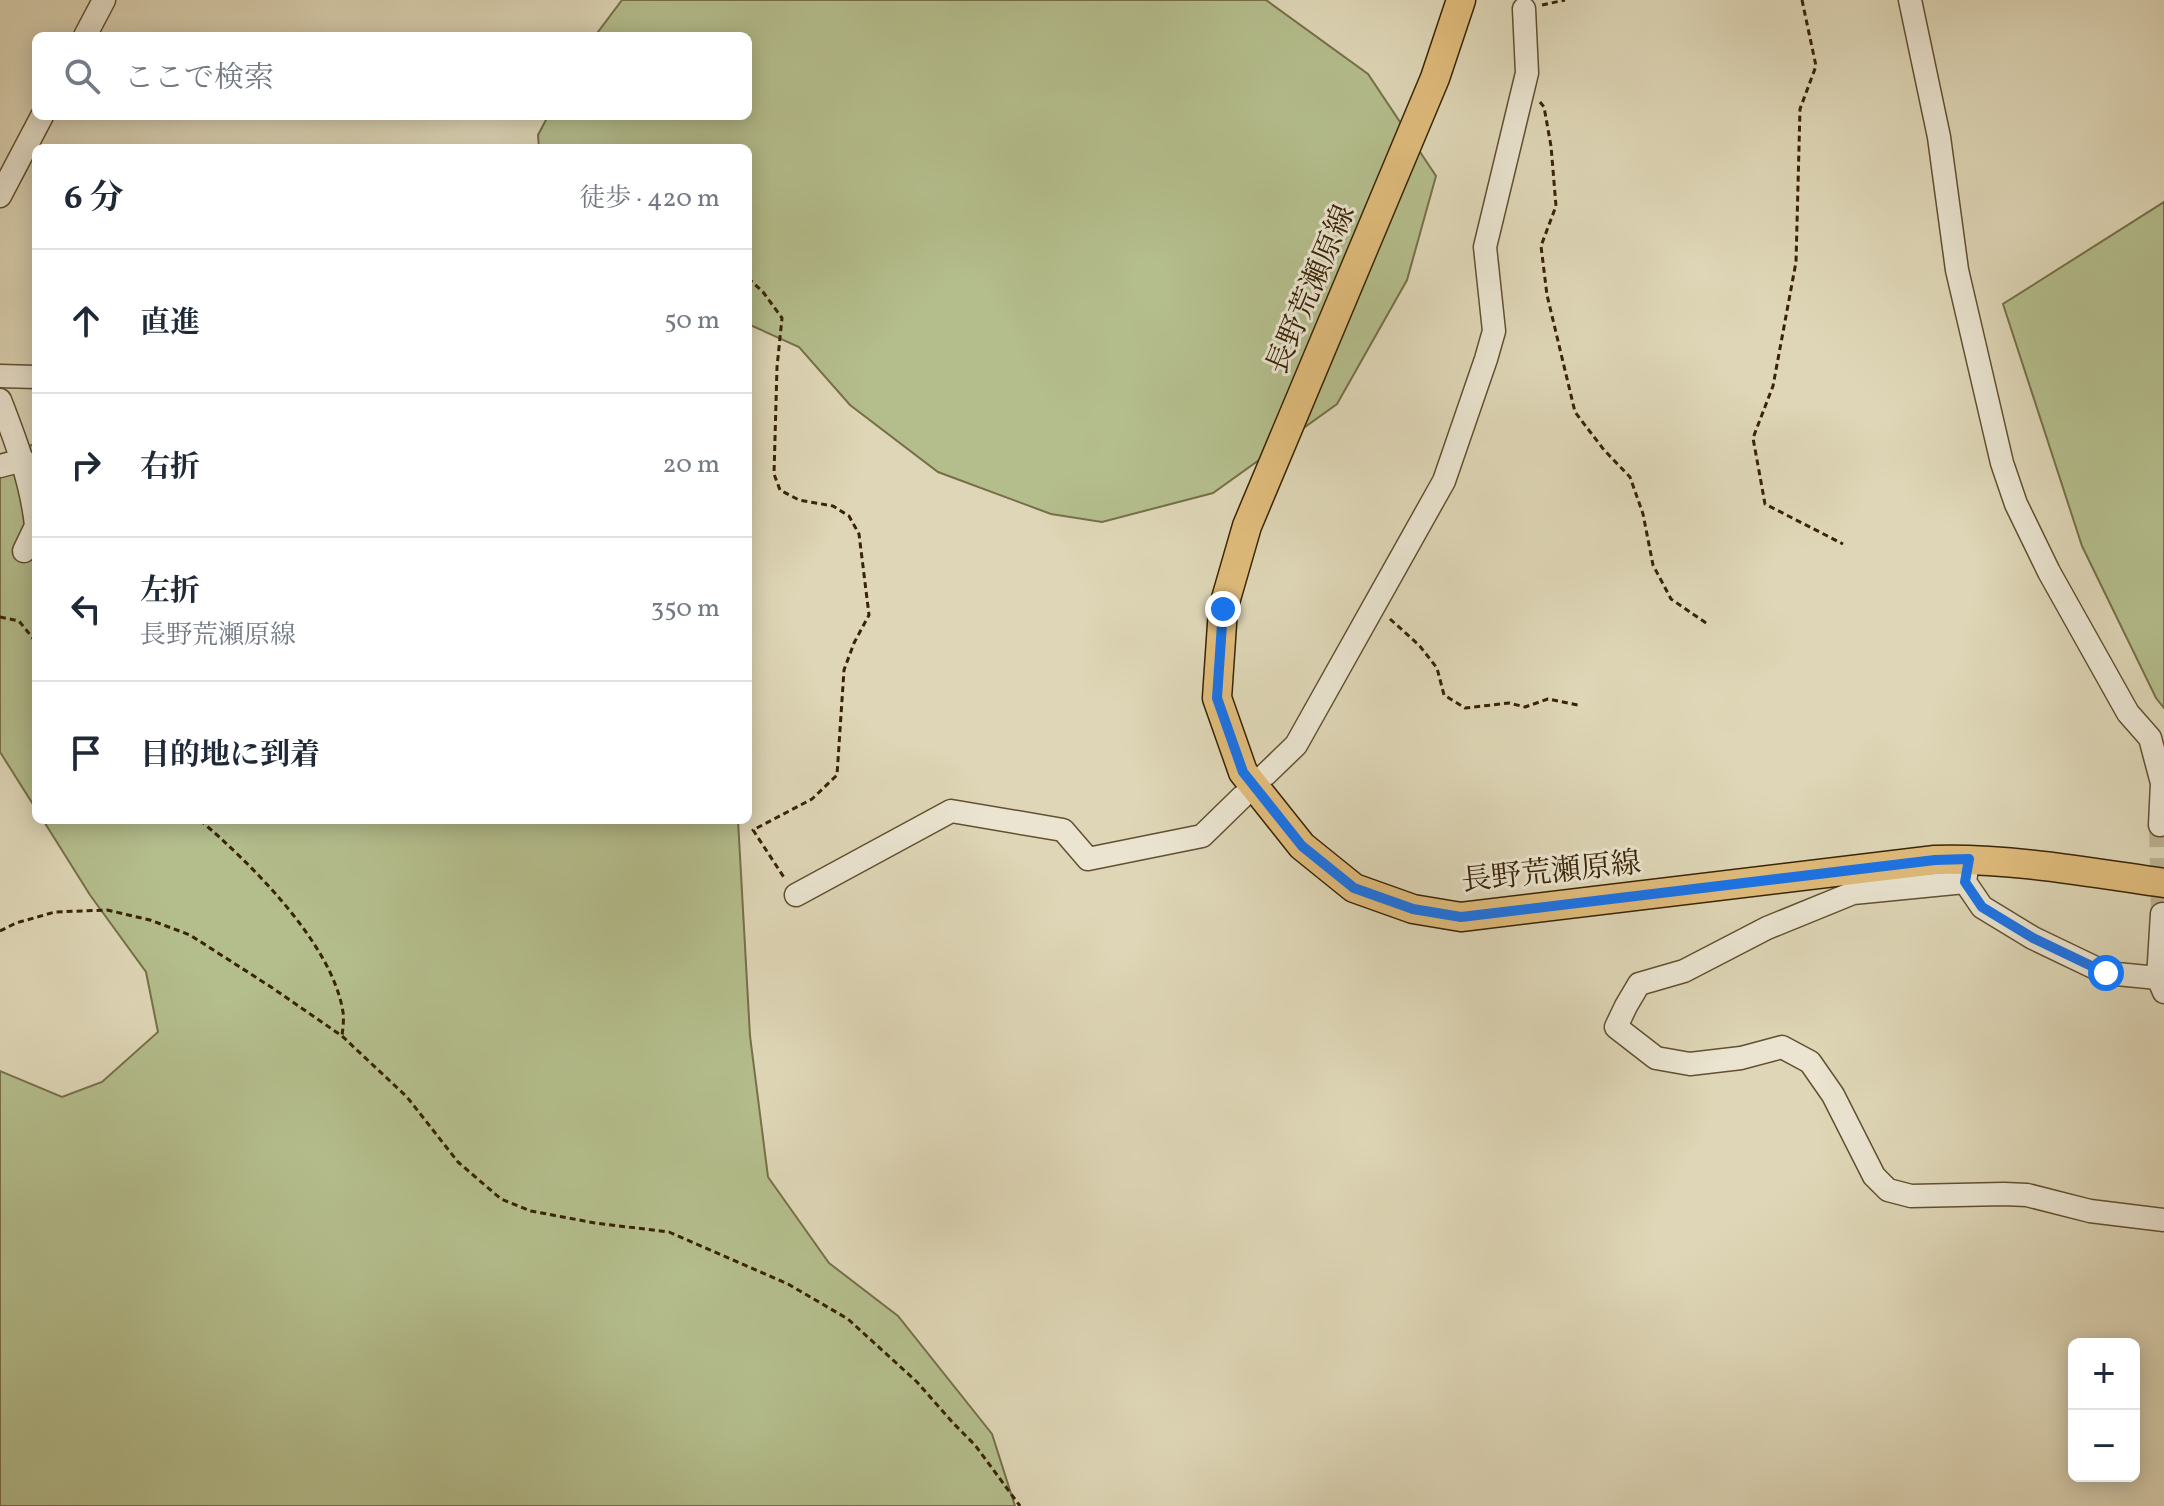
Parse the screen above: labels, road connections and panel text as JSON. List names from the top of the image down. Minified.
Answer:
{"streets":{"main road":["長野荒瀬原線"]},"page":{"search":"ここで検索","heading":["6 分","徒歩 · 420 m"],"list":[["直進","50 m"],["右折","20 m"],["左折","長野荒瀬原線","350 m"],"目的地に到着"],"map_buttons":["+","−"]}}
